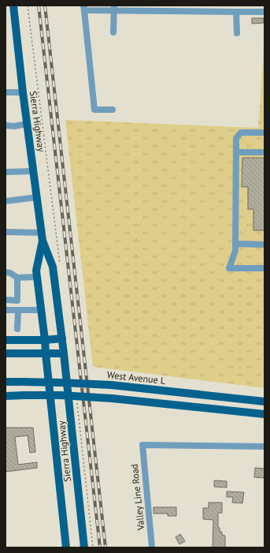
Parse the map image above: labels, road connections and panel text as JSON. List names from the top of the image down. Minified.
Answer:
{"streets":{"main road":["Sierra Highway","West Avenue L"],"street":["Valley Line Road"]}}
